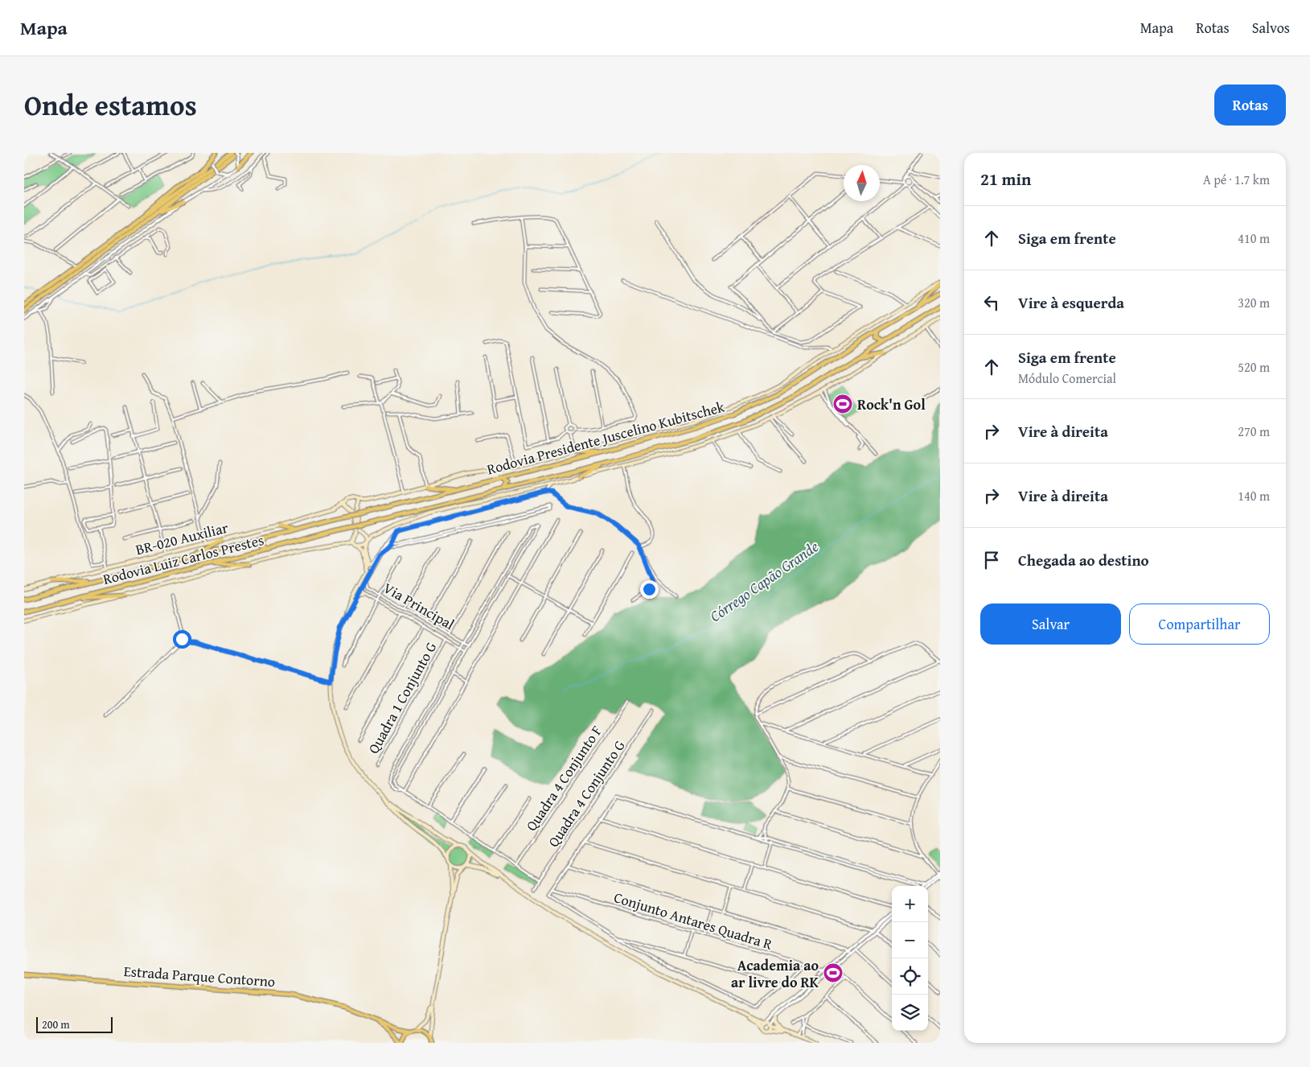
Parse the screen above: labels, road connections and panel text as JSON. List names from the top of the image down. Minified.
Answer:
{"streets":{"main road":["Rodovia Presidente Juscelino Kubitschek","BR-020 Auxiliar","Rodovia Luiz Carlos Prestes","Estrada Parque Contorno"],"street":["Via Principal","Quadra 1 Conjunto G","Quadra 4 Conjunto F","Quadra 4 Conjunto G","Conjunto Antares Quadra R"]},"crossings":[["Rodovia Presidente Juscelino Kubitschek","Rodovia Luiz Carlos Prestes"],["Via Principal","Quadra 1 Conjunto G"]],"water":["Córrego Capão Grande"],"places":{"sports":["Rock'n Gol","Academia ao ar livre do RK"]},"scale_bar":"200 m","north":"top","page":{"header":"Mapa","nav":["Mapa","Rotas","Salvos"],"title":"Onde estamos","buttons":["Rotas",["Salvar","Compartilhar"]],"heading":["21 min","A pé · 1.7 km"],"list":[["Siga em frente","410 m"],["Vire à esquerda","320 m"],["Siga em frente","Módulo Comercial","520 m"],["Vire à direita","270 m"],["Vire à direita","140 m"],"Chegada ao destino"],"map_buttons":["+","−"],"scale":"200 m"}}
